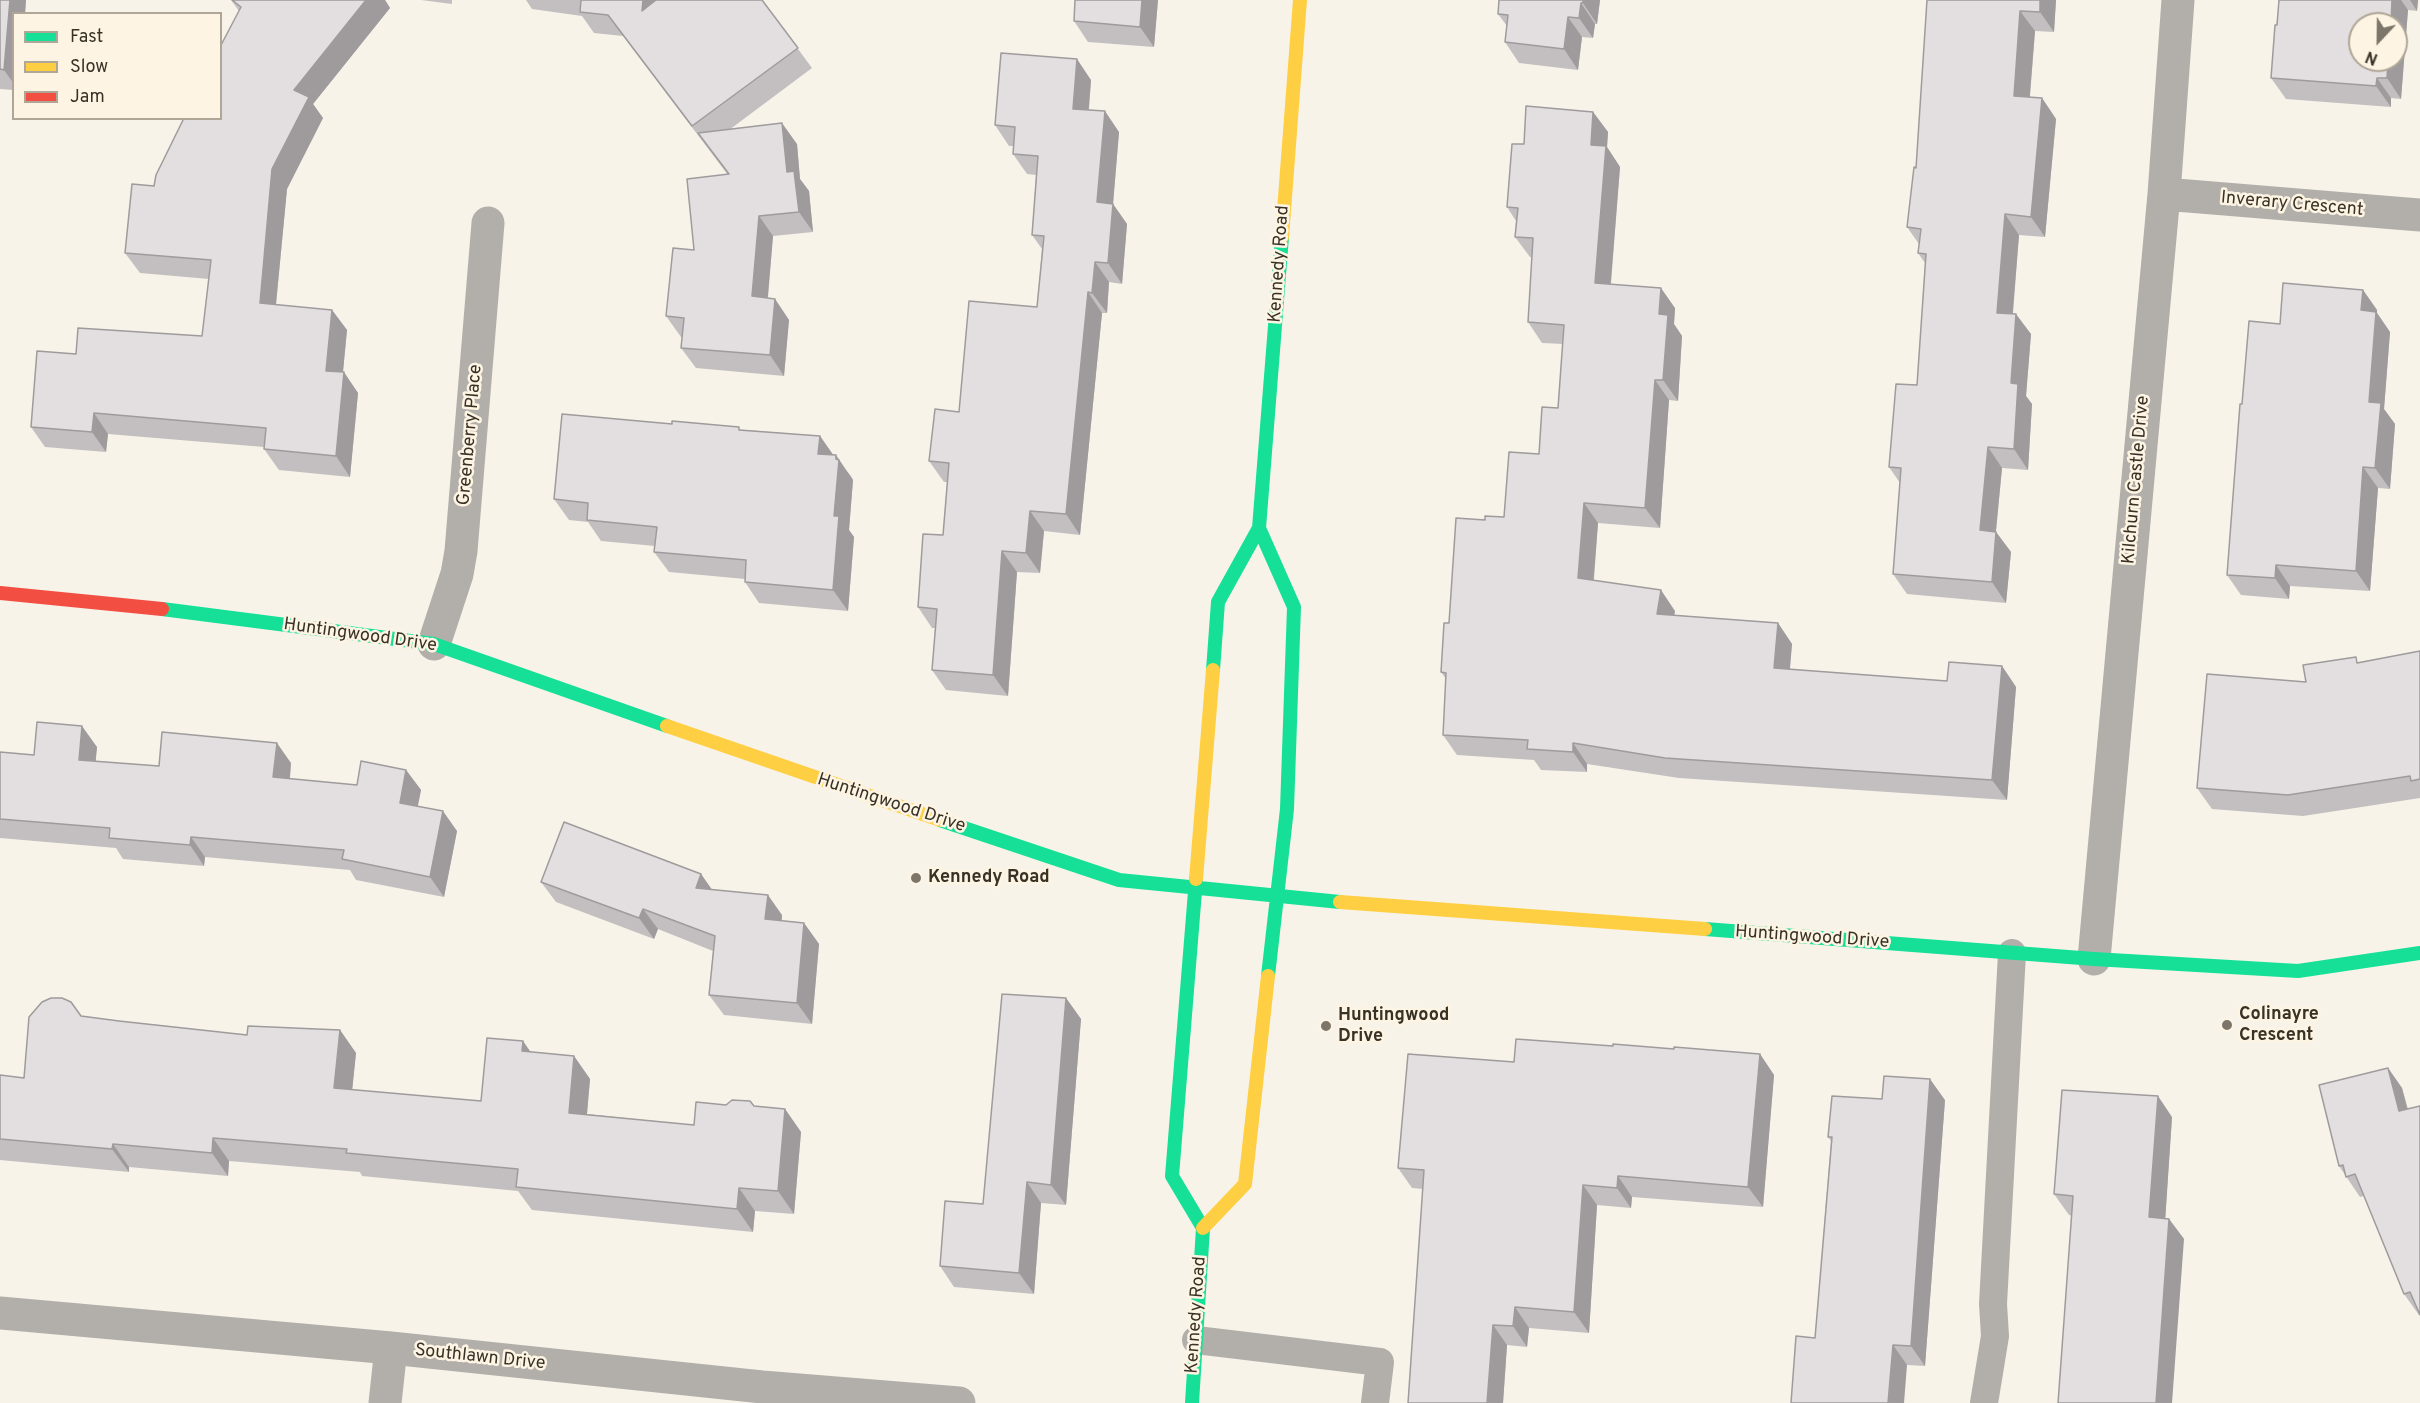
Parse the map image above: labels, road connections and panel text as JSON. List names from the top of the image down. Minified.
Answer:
{"streets":{"street":["Inverary Crescent","Kennedy Road","Greenberry Place","Kilchurn Castle Drive","Huntingwood Drive","Southlawn Drive"]},"crossings":[["Inverary Crescent","Kilchurn Castle Drive"],["Kennedy Road","Huntingwood Drive"],["Greenberry Place","Huntingwood Drive"],["Kilchurn Castle Drive","Huntingwood Drive"]],"places":["Kennedy Road","Colinayre Crescent","Huntingwood Drive"],"legend":["Fast","Slow","Jam"],"north":"bottom"}
